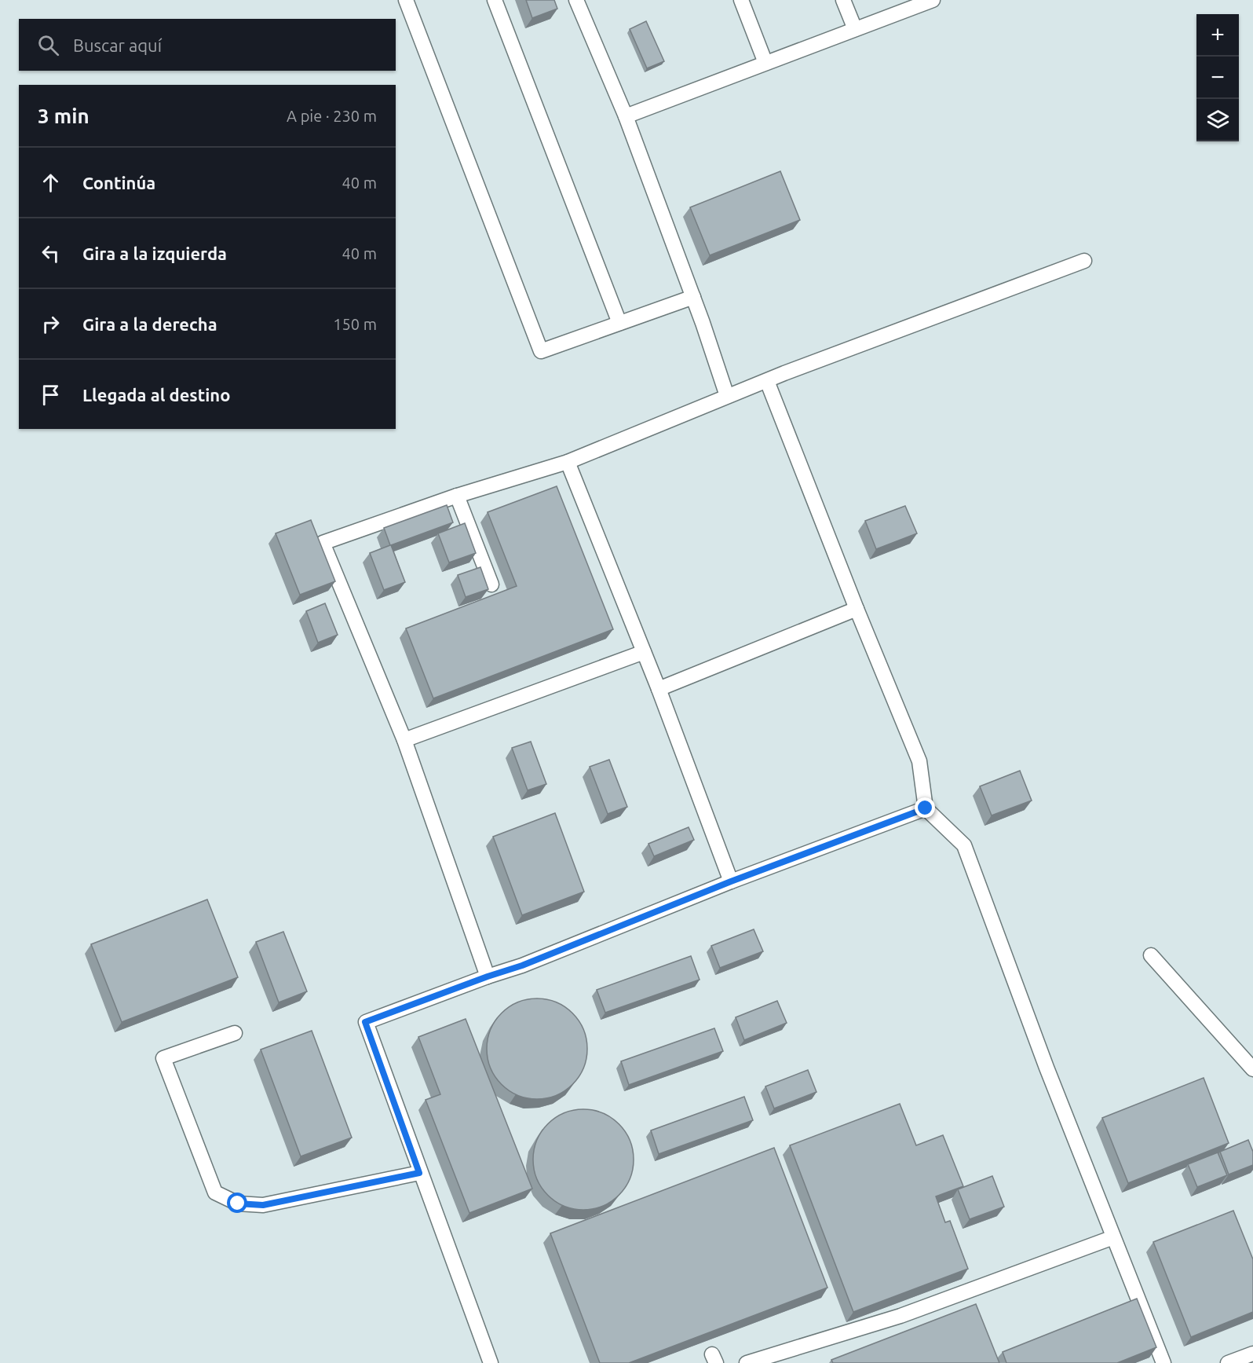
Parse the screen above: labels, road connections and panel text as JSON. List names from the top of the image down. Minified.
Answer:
{"page":{"map_buttons":["+","−"],"search":"Buscar aquí","heading":["3 min","A pie · 230 m"],"list":[["Continúa","40 m"],["Gira a la izquierda","40 m"],["Gira a la derecha","150 m"],"Llegada al destino"]}}
